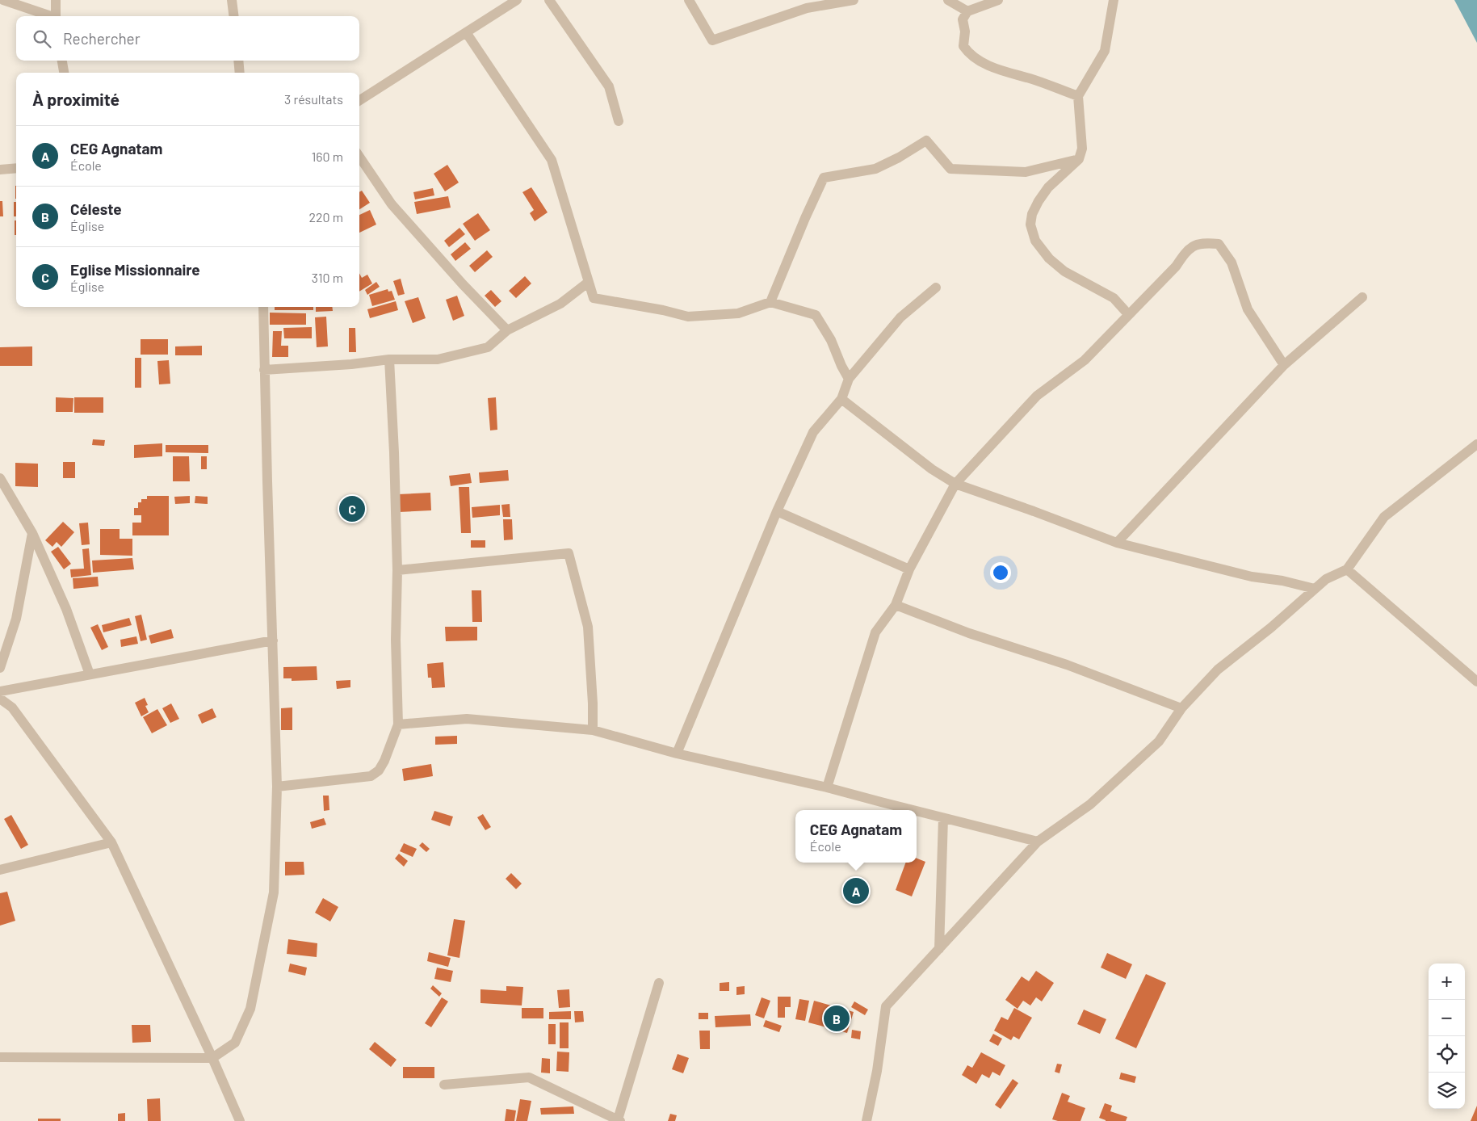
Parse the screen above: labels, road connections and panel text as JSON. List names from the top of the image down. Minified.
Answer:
{"page":{"search":"Rechercher","heading":["À proximité","3 résultats"],"list":[{"mark":"A","name":"CEG Agnatam","note":"École","value":"160 m"},{"mark":"B","name":"Céleste","note":"Église","value":"220 m"},{"mark":"C","name":"Eglise Missionnaire","note":"Église","value":"310 m"}],"pins":["C","A","B"],"popup":["CEG Agnatam","École"],"map_buttons":["+","−"]}}
